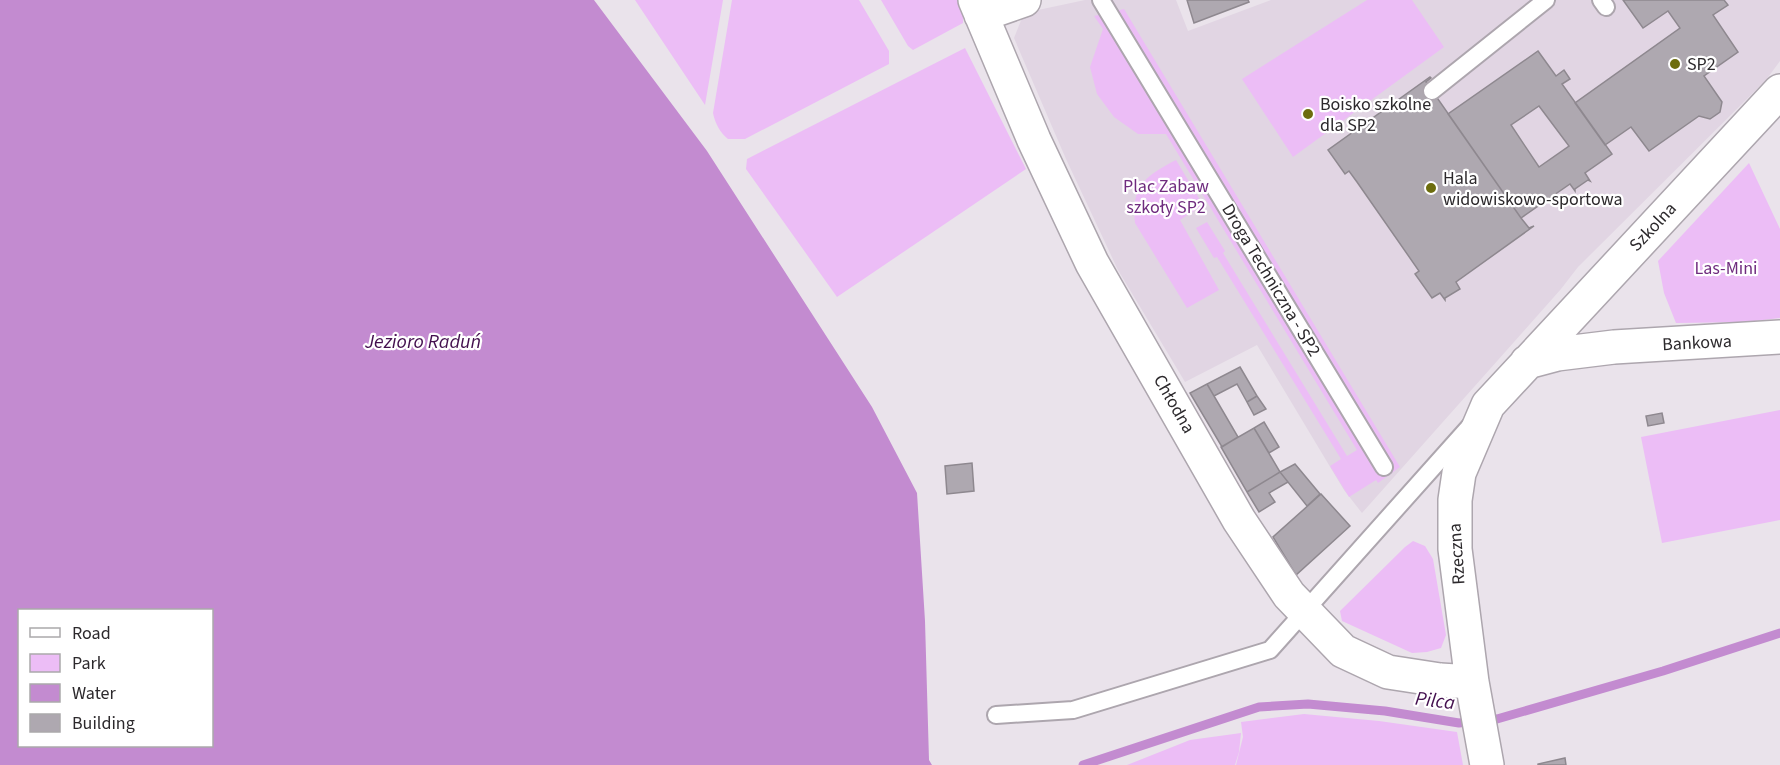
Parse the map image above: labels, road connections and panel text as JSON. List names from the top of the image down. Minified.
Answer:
{"streets":{"street":["Szkolna","Bankowa","Chłodna","Rzeczna"],"lane":["Droga Techniczna - SP2"]},"crossings":[["Szkolna","Bankowa"],["Szkolna","Rzeczna"],["Bankowa","Rzeczna"],["Chłodna","Rzeczna"]],"water":["Jezioro Raduń","Pilca"],"parks":["Plac Zabaw szkoły SP2","Las-Mini"],"places":["SP2","Boisko szkolne dla SP2","Hala widowiskowo-sportowa"],"legend":["Road","Park","Water","Building"]}
